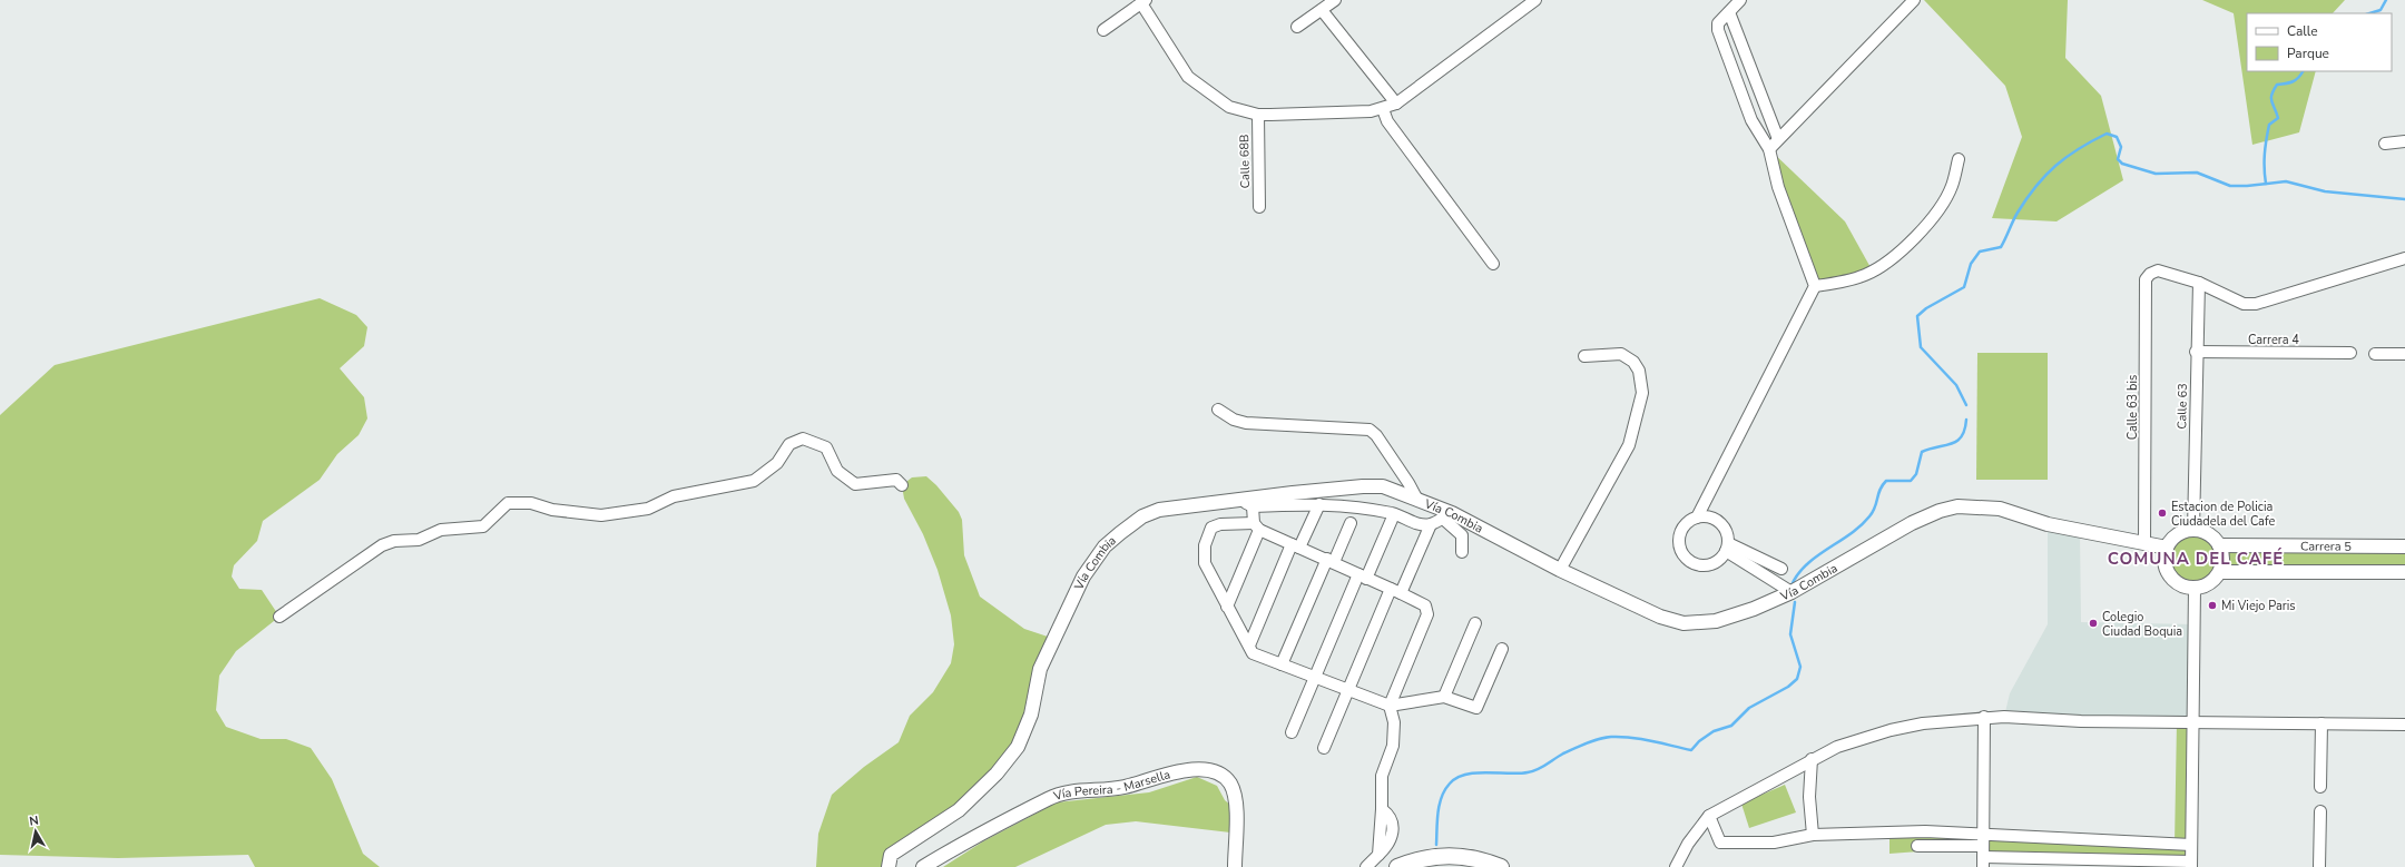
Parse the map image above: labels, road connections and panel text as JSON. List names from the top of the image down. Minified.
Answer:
{"streets":{"main road":["Vía Combia","Carrera 5","Vía Pereira - Marsella"],"street":["Calle 68B","Carrera 4","Calle 63","Calle 63 bis"]},"crossings":[["Carrera 4","Calle 63"],["Calle 63","Calle 63 bis"],["Calle 63","Vía Combia"],["Calle 63","Carrera 5"],["Calle 63 bis","Vía Combia"],["Vía Combia","Carrera 5"]],"districts":["COMUNA DEL CAFÉ"],"places":["Estacion de Policia Ciudadela del Cafe","Mi Viejo Paris","Colegio Ciudad Boquia"],"legend":["Calle","Parque"],"north":"top"}
